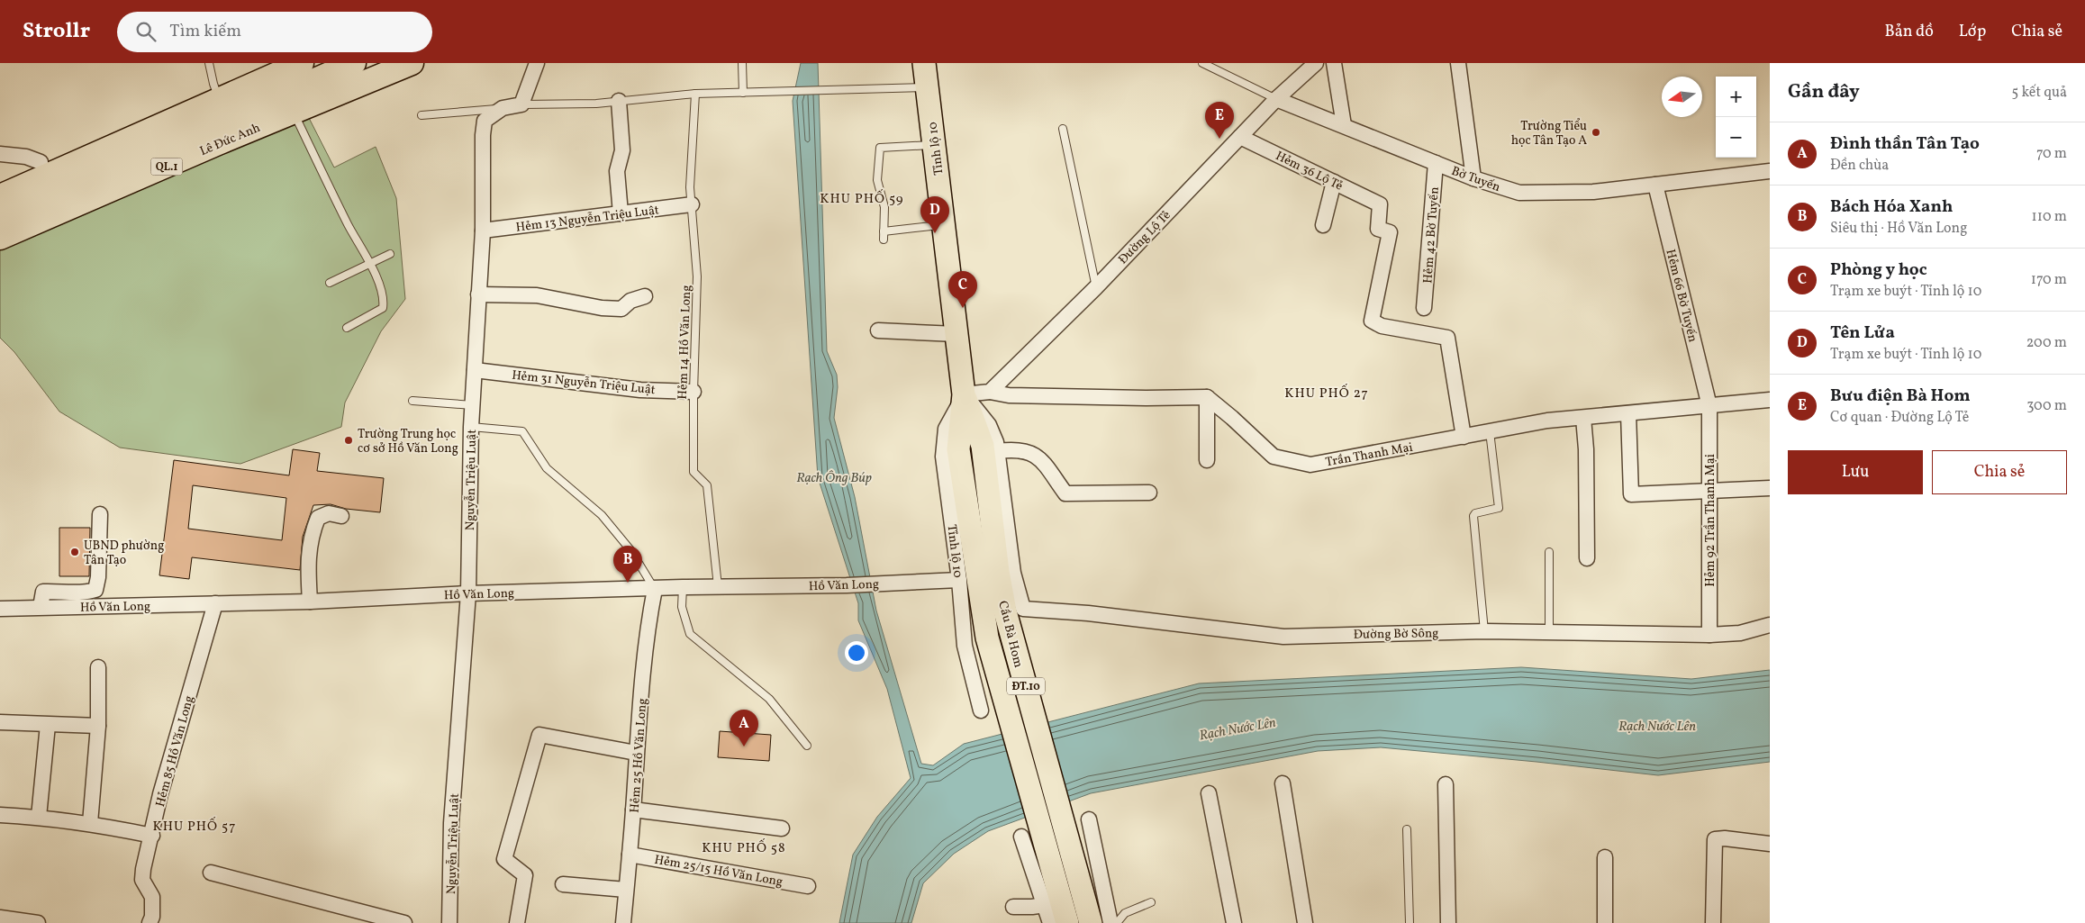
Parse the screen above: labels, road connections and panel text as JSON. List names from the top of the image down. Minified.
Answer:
{"streets":{"highway":["Lê Đức Anh","QL.1"],"main road":["Tỉnh lộ 10","Cầu Bà Hom","ĐT.10"],"street":["Hẻm 36 Lộ Tẻ","Bờ Tuyến","Hẻm 13 Nguyễn Triệu Luật","Hẻm 42 Bờ Tuyến","Đường Lộ Tẻ","Hẻm 66 Bờ Tuyến","Hẻm 31 Nguyễn Triệu Luật","Trần Thanh Mại","Nguyễn Triệu Luật","Hẻm 92 Trần Thanh Mại","Hồ Văn Long","Đường Bờ Sông","Hẻm 85 Hồ Văn Long","Hẻm 25 Hồ Văn Long","Hẻm 25/15 Hồ Văn Long"],"lane":["Hẻm 14 Hồ Văn Long"]},"crossings":[["Lê Đức Anh","QL.1"],["Tỉnh lộ 10","Hồ Văn Long"],["Tỉnh lộ 10","Đường Bờ Sông"],["Tỉnh lộ 10","Cầu Bà Hom"],["Hẻm 36 Lộ Tẻ","Đường Lộ Tẻ"],["Hẻm 36 Lộ Tẻ","Trần Thanh Mại"],["Bờ Tuyến","Hẻm 42 Bờ Tuyến"],["Bờ Tuyến","Đường Lộ Tẻ"],["Bờ Tuyến","Hẻm 66 Bờ Tuyến"],["Hẻm 13 Nguyễn Triệu Luật","Hẻm 14 Hồ Văn Long"],["Hẻm 13 Nguyễn Triệu Luật","Nguyễn Triệu Luật"],["Hẻm 66 Bờ Tuyến","Trần Thanh Mại"],["Hẻm 66 Bờ Tuyến","Hẻm 92 Trần Thanh Mại"],["Hẻm 14 Hồ Văn Long","Hẻm 31 Nguyễn Triệu Luật"],["Hẻm 14 Hồ Văn Long","Hồ Văn Long"],["Hẻm 31 Nguyễn Triệu Luật","Nguyễn Triệu Luật"],["Trần Thanh Mại","Hẻm 92 Trần Thanh Mại"],["Nguyễn Triệu Luật","Hồ Văn Long"],["Hẻm 92 Trần Thanh Mại","Đường Bờ Sông"],["Hồ Văn Long","Hẻm 85 Hồ Văn Long"],["Hồ Văn Long","Hẻm 25 Hồ Văn Long"],["Hẻm 25 Hồ Văn Long","Hẻm 25/15 Hồ Văn Long"]],"districts":["KHU PHỐ 59","KHU PHỐ 27","KHU PHỐ 57","KHU PHỐ 58"],"water":["Rạch Ông Búp","Rạch Nước Lên"],"places":["Trường Tiểu học Tân Tạo A","Trường Trung học cơ sở Hồ Văn Long","UBND phường Tân Tạo"],"north":"left","page":{"header":"Strollr","search":"Tìm kiếm","nav":["Bản đồ","Lớp","Chia sẻ"],"heading":["Gần đây","5 kết quả"],"map_buttons":["+","−"],"pins":["E","D","C","B","A"],"list":[{"mark":"A","name":"Đình thần Tân Tạo","note":"Đền chùa","value":"70 m"},{"mark":"B","name":"Bách Hóa Xanh","note":"Siêu thị · Hồ Văn Long","value":"110 m"},{"mark":"C","name":"Phòng y học","note":"Trạm xe buýt · Tỉnh lộ 10","value":"170 m"},{"mark":"D","name":"Tên Lửa","note":"Trạm xe buýt · Tỉnh lộ 10","value":"200 m"},{"mark":"E","name":"Bưu điện Bà Hom","note":"Cơ quan · Đường Lộ Tẻ","value":"300 m"}],"buttons":["Lưu","Chia sẻ"]}}
